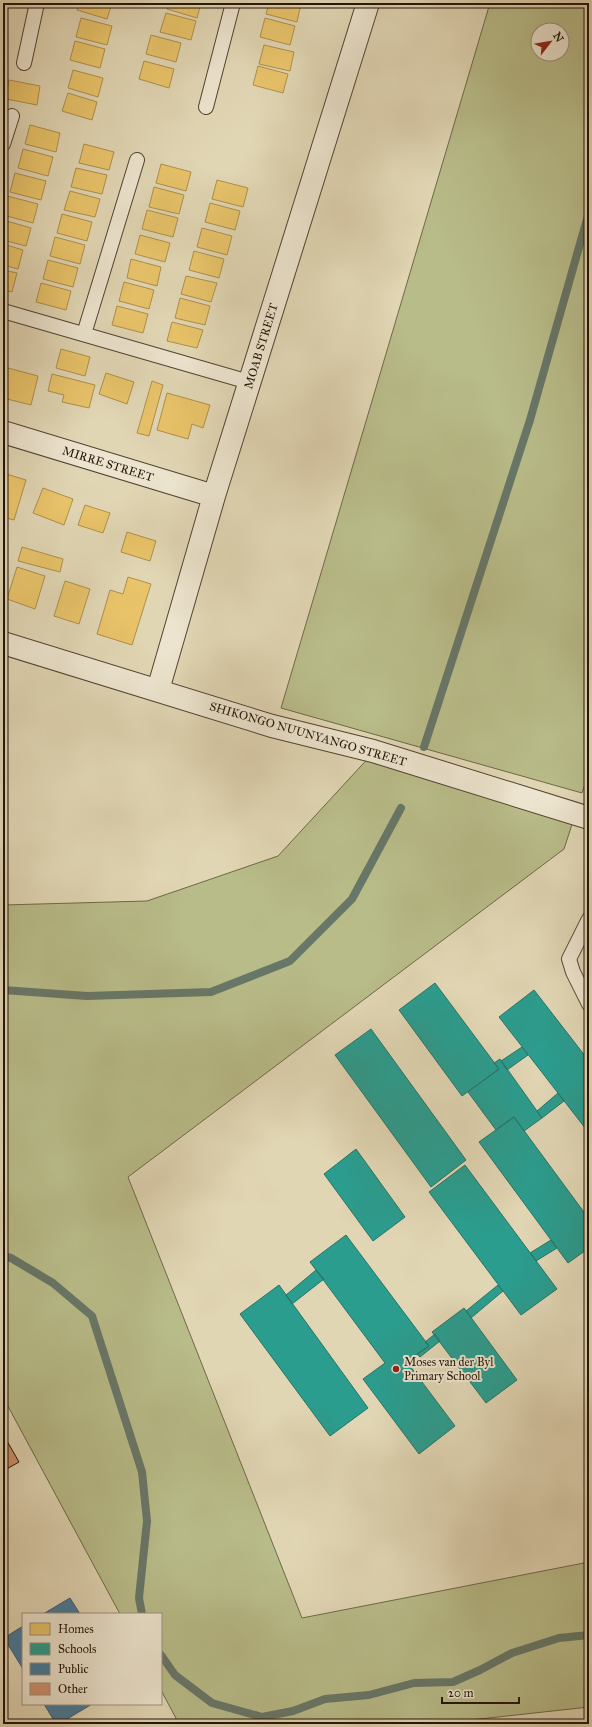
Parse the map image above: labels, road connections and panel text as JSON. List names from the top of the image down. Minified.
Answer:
{"streets":{"street":["MOAB STREET","MIRRE STREET","SHIKONGO NUUNYANGO STREET"]},"crossings":[["MOAB STREET","MIRRE STREET"],["MOAB STREET","SHIKONGO NUUNYANGO STREET"]],"places":["Moses van der Byl Primary School"],"legend":["Homes","Schools","Public","Other"],"scale_bar":"20 m","north":"top right"}
